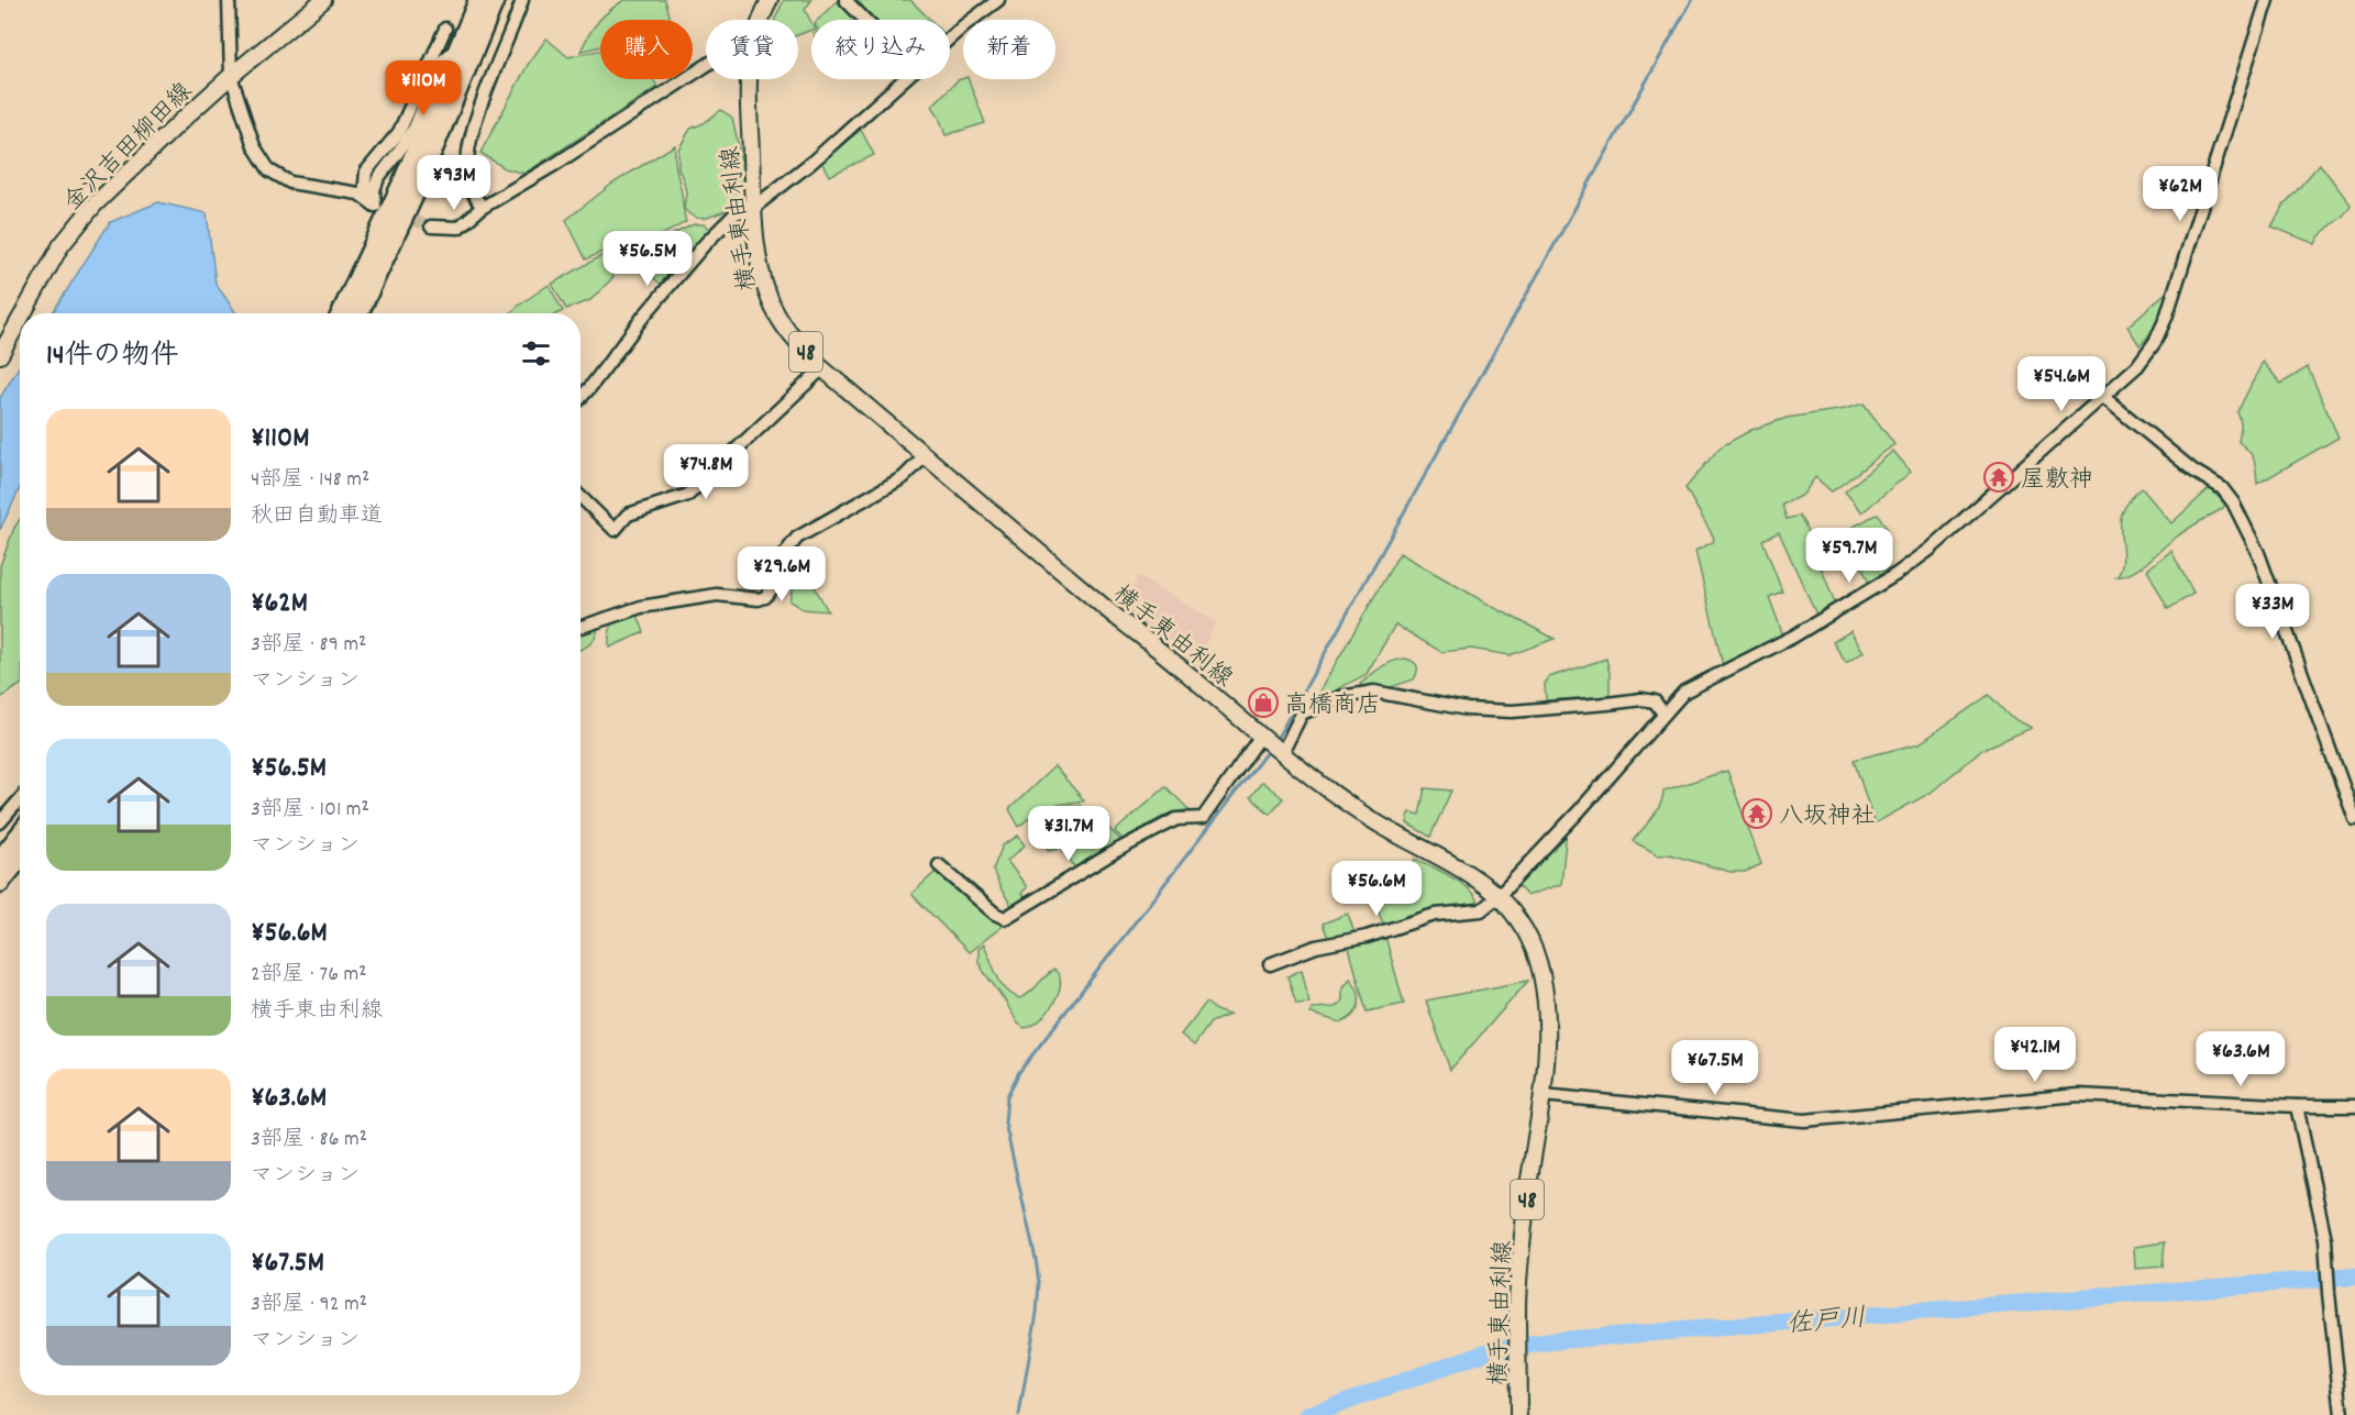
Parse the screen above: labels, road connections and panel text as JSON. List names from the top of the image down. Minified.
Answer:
{"streets":{"main road":["金沢吉田柳田線","横手東由利線","48"]},"water":["佐戸川"],"places":{"temple":["屋敷神","八坂神社"],"shop":["高橋商店"]},"page":{"chip":["購入","賃貸","絞り込み","新着"],"price":["¥110M","¥93M","¥62M","¥56.5M","¥54.6M","¥74.8M","¥59.7M","¥29.6M","¥33M","¥31.7M","¥56.6M","¥42.1M","¥63.6M","¥67.5M"],"heading":"14件の物件","list":[{"name":"¥110M","note":"4部屋 · 148 m² · 秋田自動車道"},{"name":"¥62M","note":"3部屋 · 89 m² · マンション"},{"name":"¥56.5M","note":"3部屋 · 101 m² · マンション"},{"name":"¥56.6M","note":"2部屋 · 76 m² · 横手東由利線"},{"name":"¥63.6M","note":"3部屋 · 86 m² · マンション"},{"name":"¥67.5M","note":"3部屋 · 92 m² · マンション"}]}}
